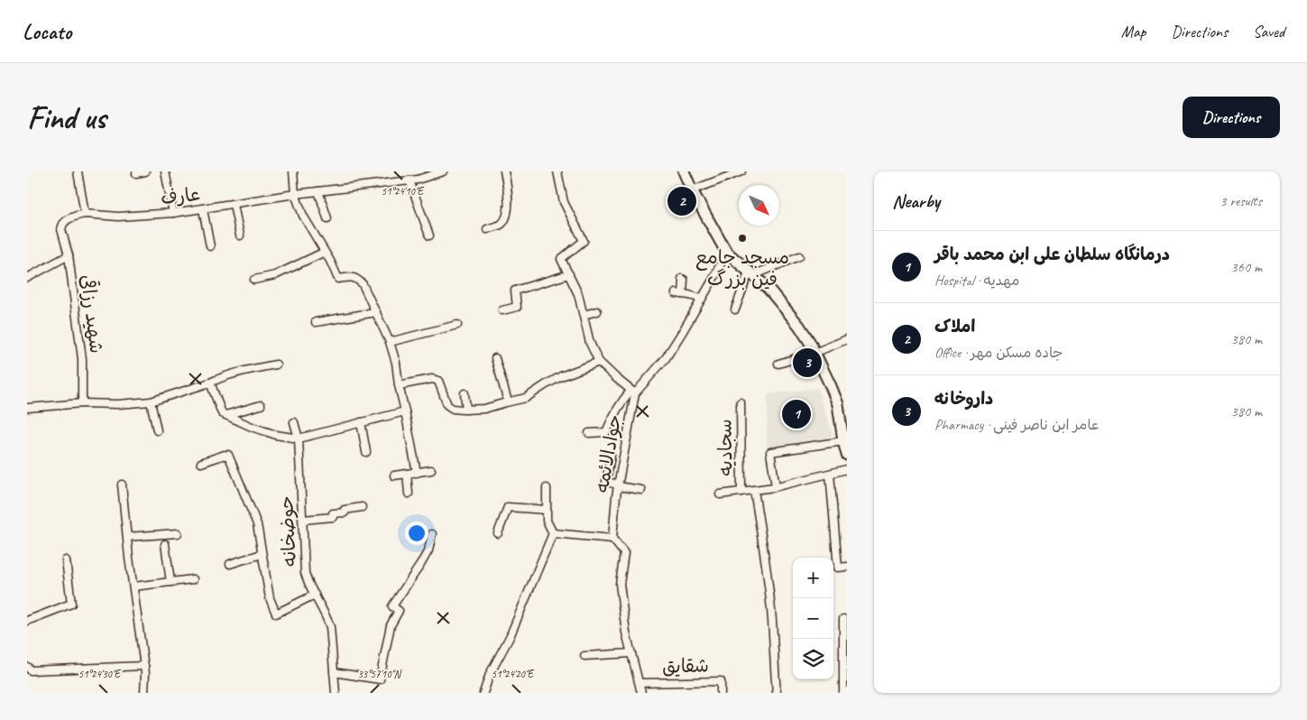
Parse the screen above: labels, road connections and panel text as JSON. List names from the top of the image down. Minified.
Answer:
{"streets":{"street":["عارف","شهید رزاقی","سجادیه","جوادالائمه","حوضخانه","شقایق"]},"crossings":[["عارف","شهید رزاقی"]],"places":["مسجد جامع فین بزرگ"],"north":"bottom right","page":{"header":"Locato","nav":["Map","Directions","Saved"],"buttons":"Directions","title":"Find us","heading":["Nearby","3 results"],"pins":["2","3","1"],"list":[{"mark":"1","name":"درمانگاه سلطان علی ابن محمد باقر","note":"Hospital · مهدیه","value":"360 m"},{"mark":"2","name":"املاک","note":"Office · جاده مسکن مهر","value":"380 m"},{"mark":"3","name":"داروخانه","note":"Pharmacy · عامر ابن ناصر فینی","value":"380 m"}],"map_buttons":["+","−"]},"coordinates":["51°24'10\"E","33°57'10\"N","51°24'30\"E","51°24'20\"E"]}
